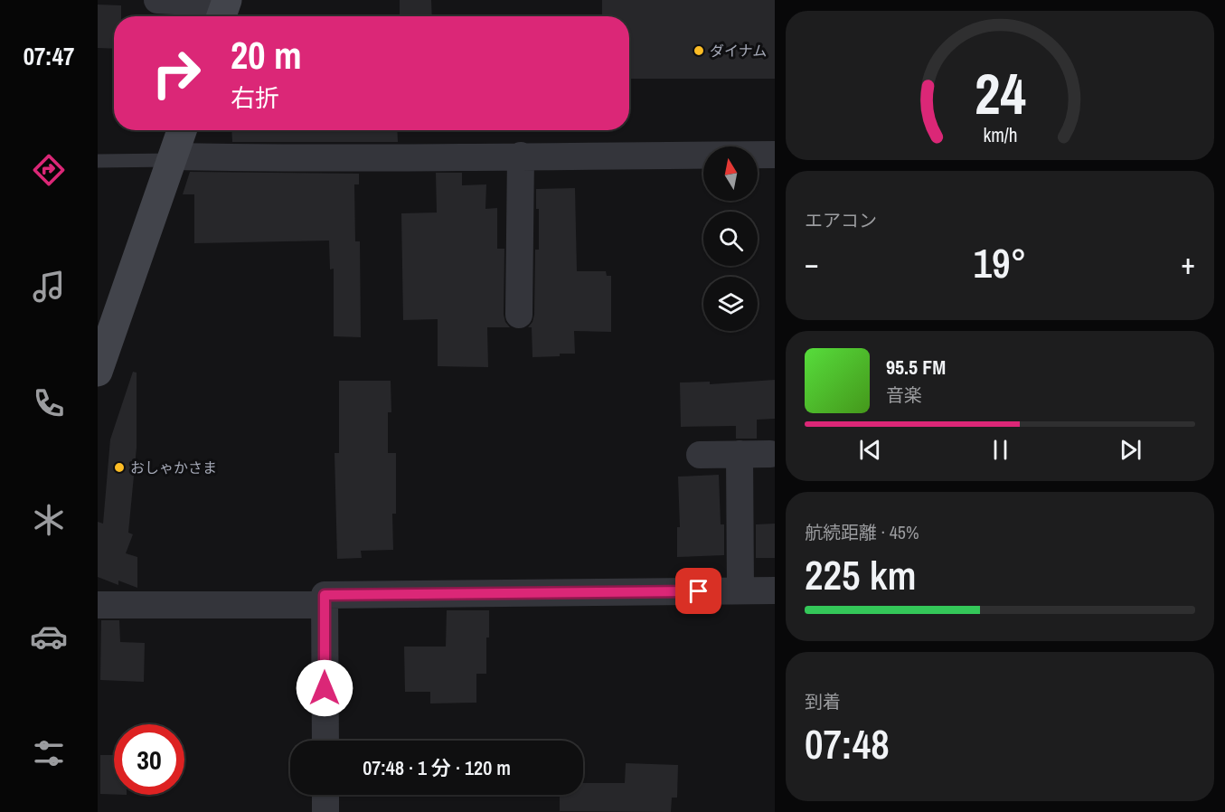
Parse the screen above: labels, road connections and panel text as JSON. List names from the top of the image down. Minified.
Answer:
{"places":["ダイナム","おしゃかさま"],"north":"top","page":{"tabs":"07:47","turn":["20 m","右折"],"tile":["エアコン",["航続距離 · 45%","225 km"],["到着","07:48"]],"heat":["−","19°","+"],"song":["95.5 FM","音楽"],"limit":"30","trip":"07:48 · 1 分 · 120 m","gauge":["24","km/h"]}}
